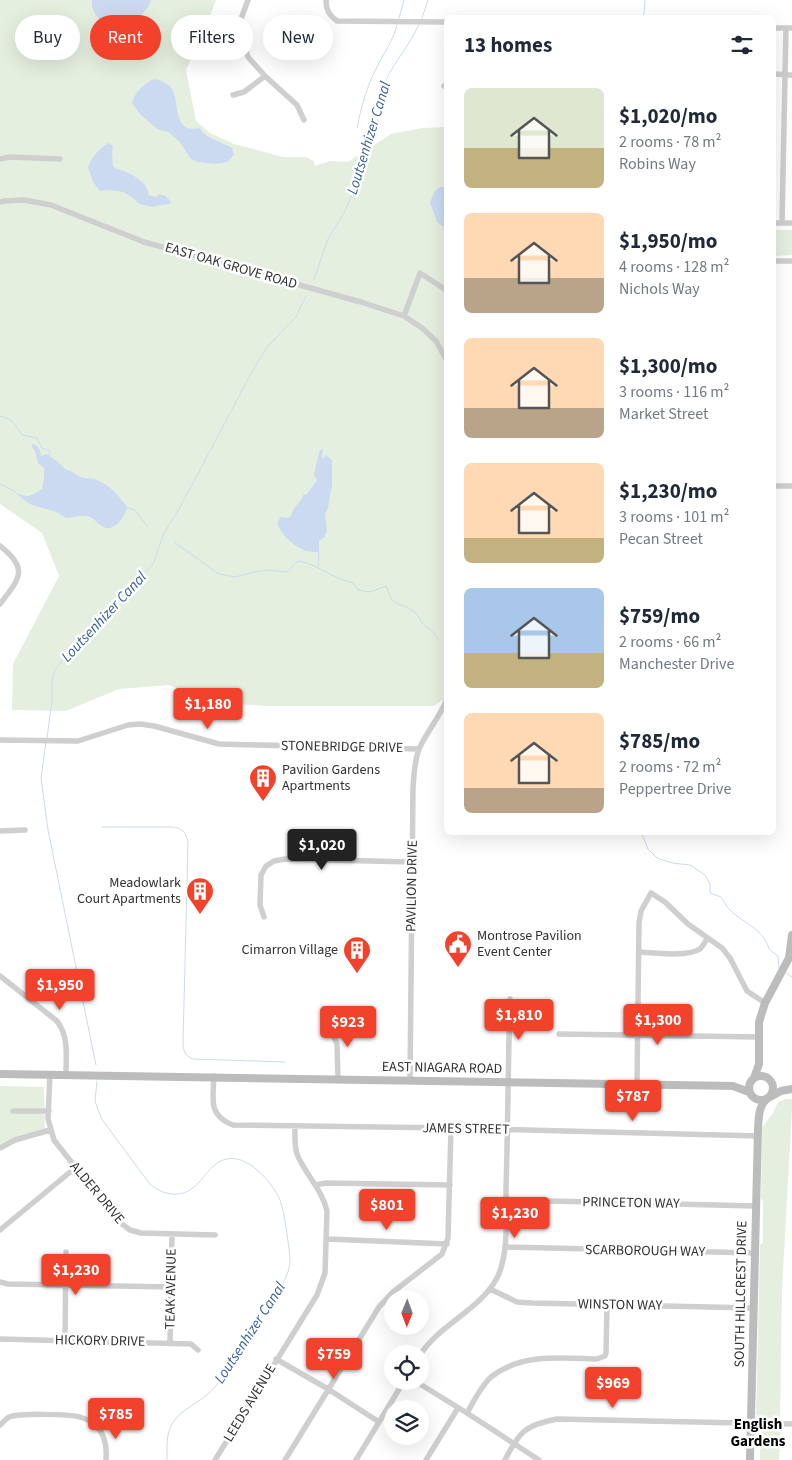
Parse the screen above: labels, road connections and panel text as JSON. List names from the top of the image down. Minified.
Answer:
{"streets":{"street":["EAST OAK GROVE ROAD","STONEBRIDGE DRIVE","PAVILION DRIVE","EAST NIAGARA ROAD","JAMES STREET","ALDER DRIVE","PRINCETON WAY","SCARBOROUGH WAY","TEAK AVENUE","SOUTH HILLCREST DRIVE","WINSTON WAY","HICKORY DRIVE","LEEDS AVENUE"]},"crossings":[["STONEBRIDGE DRIVE","PAVILION DRIVE"],["PAVILION DRIVE","EAST NIAGARA ROAD"],["EAST NIAGARA ROAD","JAMES STREET"],["EAST NIAGARA ROAD","ALDER DRIVE"],["EAST NIAGARA ROAD","SOUTH HILLCREST DRIVE"],["JAMES STREET","SOUTH HILLCREST DRIVE"],["JAMES STREET","LEEDS AVENUE"],["ALDER DRIVE","TEAK AVENUE"],["PRINCETON WAY","SOUTH HILLCREST DRIVE"],["SCARBOROUGH WAY","SOUTH HILLCREST DRIVE"],["TEAK AVENUE","HICKORY DRIVE"],["SOUTH HILLCREST DRIVE","WINSTON WAY"]],"districts":["English Gardens"],"water":["Loutsenhizer Canal"],"places":{"building":["Pavilion Gardens Apartments","Meadowlark Court Apartments","Cimarron Village"],"public building":["Montrose Pavilion Event Center"]},"north":"bottom","page":{"chip":["Buy","Rent","Filters","New"],"heading":"13 homes","list":[{"name":"$1,020/mo","note":"2 rooms · 78 m² · Robins Way"},{"name":"$1,950/mo","note":"4 rooms · 128 m² · Nichols Way"},{"name":"$1,300/mo","note":"3 rooms · 116 m² · Market Street"},{"name":"$1,230/mo","note":"3 rooms · 101 m² · Pecan Street"},{"name":"$759/mo","note":"2 rooms · 66 m² · Manchester Drive"},{"name":"$785/mo","note":"2 rooms · 72 m² · Peppertree Drive"}],"price":["$1,180","$1,020","$1,950","$1,810","$1,300","$923","$787","$801","$1,230","$1,230","$759","$969","$785"]}}
